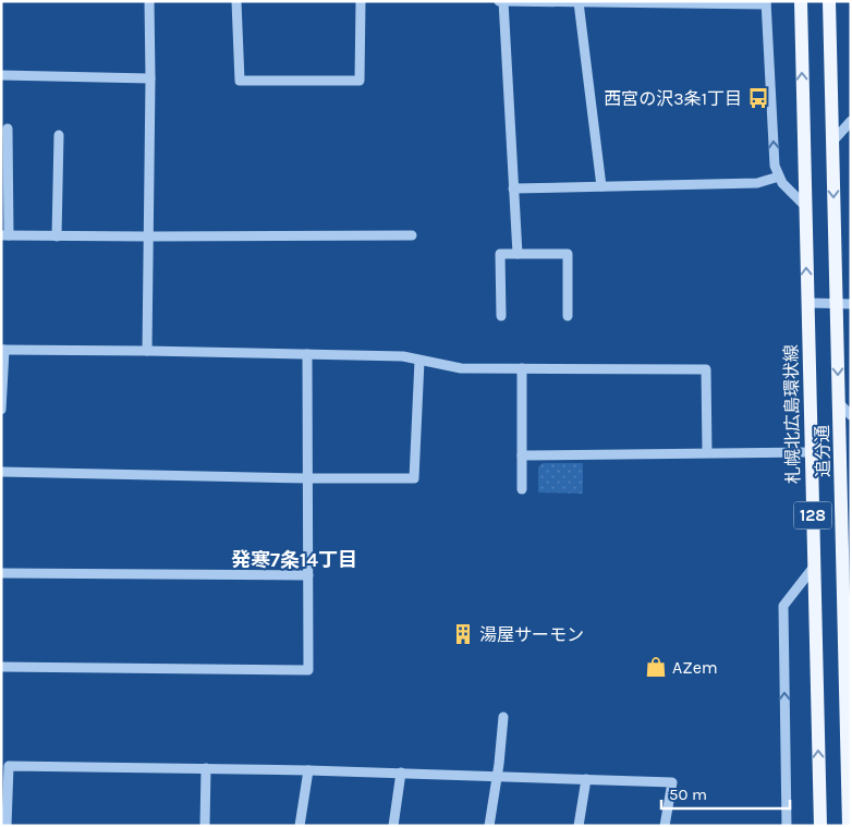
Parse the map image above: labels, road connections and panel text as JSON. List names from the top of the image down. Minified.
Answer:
{"streets":{"main road":["札幌北広島環状線","追分通","128"]},"crossings":[["追分通","128"]],"one_way":["札幌北広島環状線","追分通"],"districts":["発寒7条14丁目"],"places":{"bus stop":["西宮の沢3条1丁目"],"building":["湯屋サーモン"],"shop":["AZem"]},"scale_bar":"50 m"}
